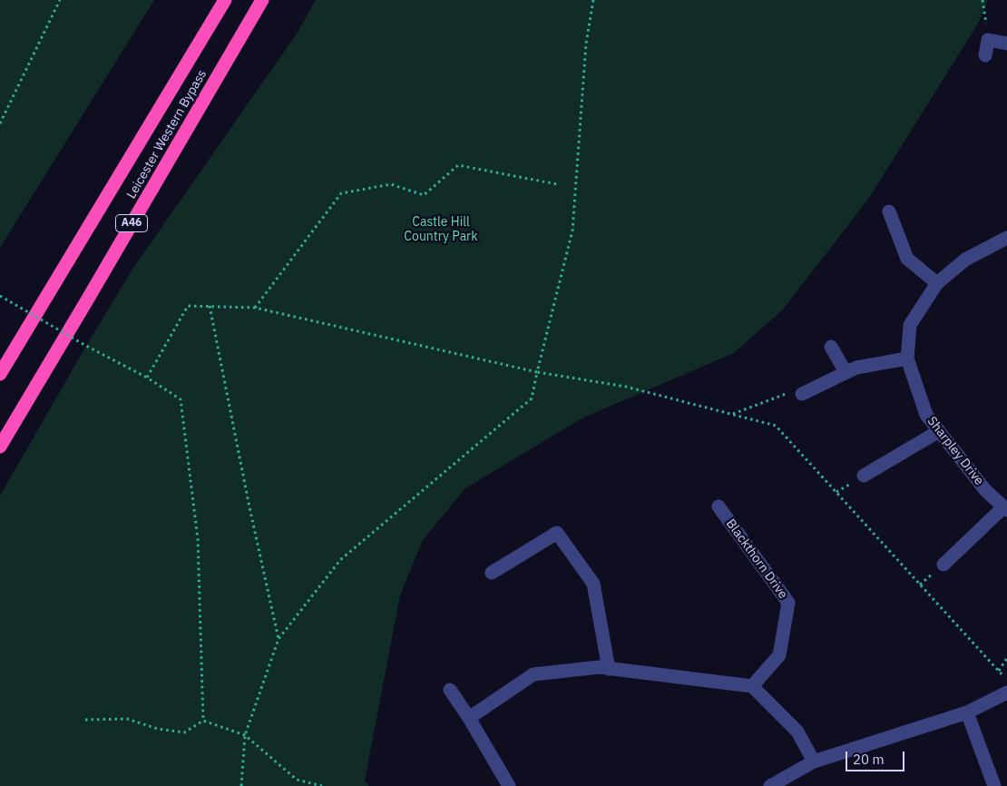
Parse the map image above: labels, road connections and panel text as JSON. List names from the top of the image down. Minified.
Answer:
{"streets":{"highway":["Leicester Western Bypass","A46"],"street":["Sharpley Drive","Blackthorn Drive"]},"parks":["Castle Hill Country Park"],"scale_bar":"20 m"}
